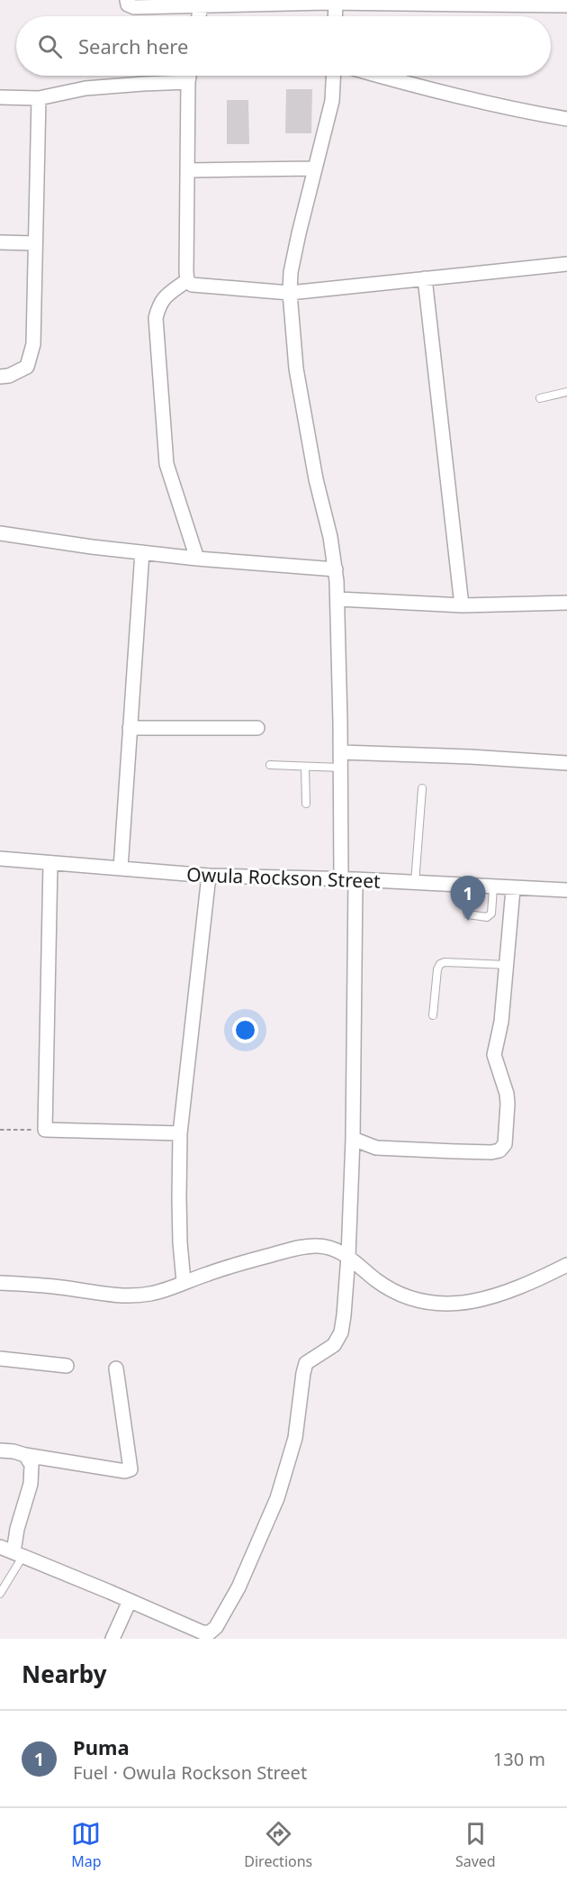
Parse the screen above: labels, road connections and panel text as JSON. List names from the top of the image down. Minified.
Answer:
{"streets":{"street":["Owula Rockson Street"]},"page":{"search":"Search here","pins":"1","heading":"Nearby","list":[{"mark":"1","name":"Puma","note":"Fuel · Owula Rockson Street","value":"130 m"}],"nav":["Map","Directions","Saved"]}}
